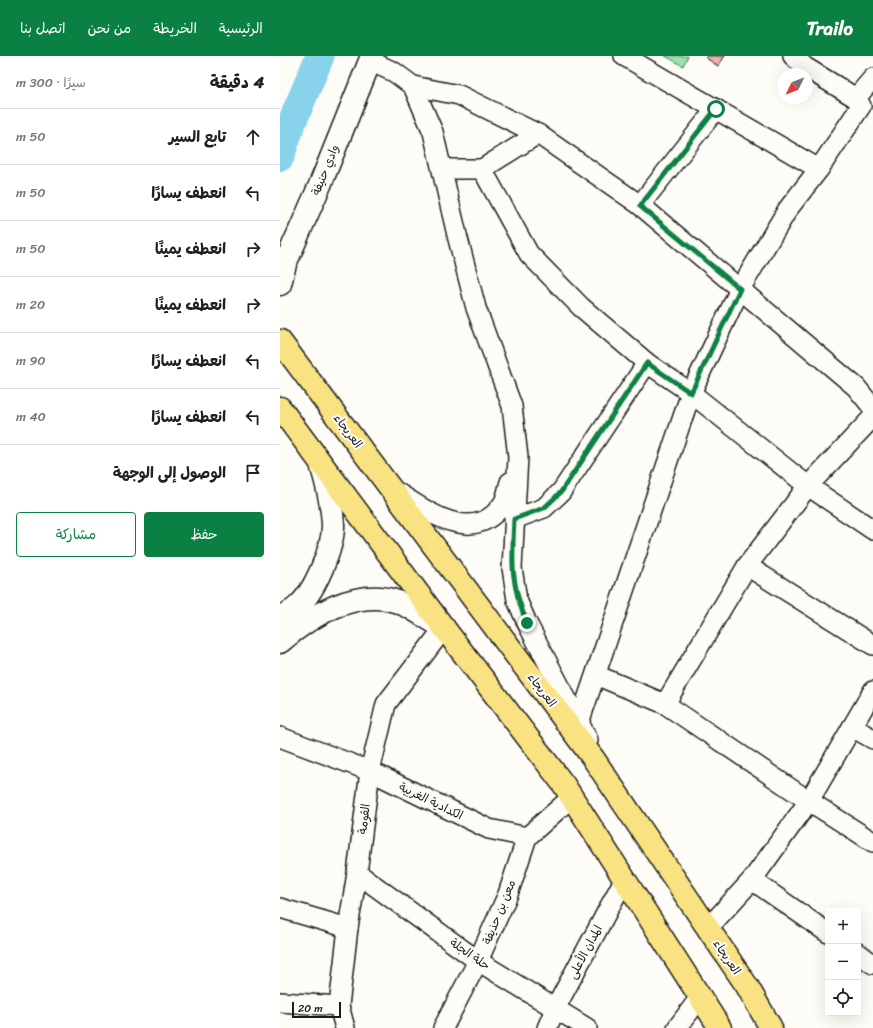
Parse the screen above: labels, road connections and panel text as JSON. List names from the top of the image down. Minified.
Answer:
{"streets":{"main road":["العريجاء"],"street":["وادي حنيفة","الكدادية الغربية","القومة","معن بن حذيفة","المدان الأعلى","حلة الجلة"]},"crossings":[["الكدادية الغربية","القومة"],["الكدادية الغربية","معن بن حذيفة"],["القومة","حلة الجلة"],["معن بن حذيفة","حلة الجلة"],["المدان الأعلى","حلة الجلة"]],"scale_bar":"20 m","north":"bottom left","page":{"header":"Trailo","nav":["الرئيسية","الخريطة","من نحن","اتصل بنا"],"heading":["4 دقيقة","سيرًا · 300 m"],"list":[["تابع السير","50 m"],["انعطف يسارًا","50 m"],["انعطف يمينًا","50 m"],["انعطف يمينًا","20 m"],["انعطف يسارًا","90 m"],["انعطف يسارًا","40 m"],"الوصول إلى الوجهة"],"buttons":["حفظ","مشاركة"],"map_buttons":["+","−"],"scale":"20 m"}}
